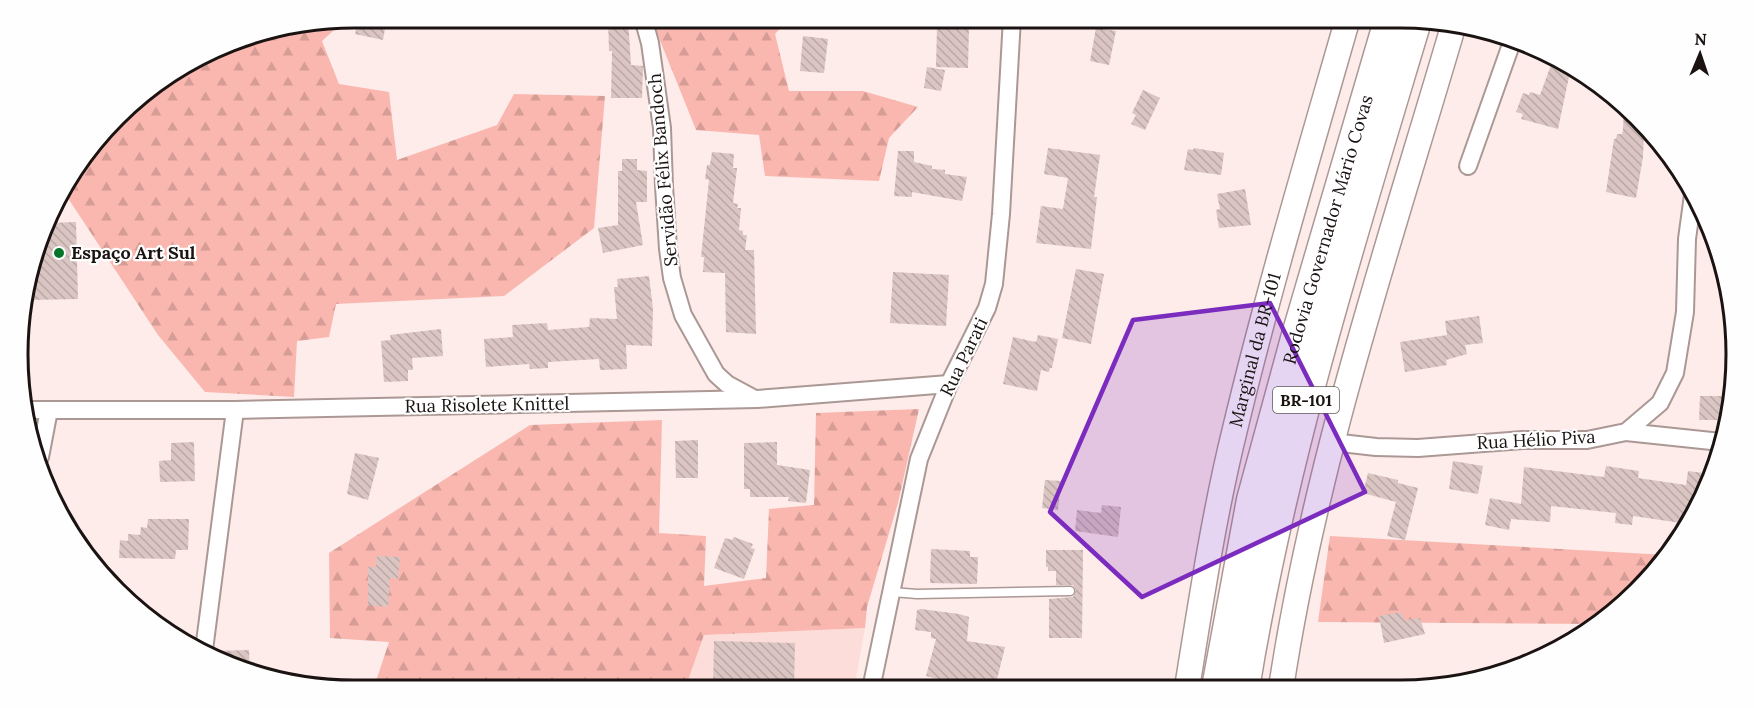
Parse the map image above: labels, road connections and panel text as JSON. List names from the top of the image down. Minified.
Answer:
{"streets":{"highway":["Rodovia Governador Mário Covas","BR-101"],"main road":["Marginal da BR-101"],"street":["Servidão Félix Bandoch","Rua Parati","Rua Risolete Knittel","Rua Hélio Piva"]},"crossings":[["Servidão Félix Bandoch","Rua Risolete Knittel"],["Rua Parati","Rua Risolete Knittel"]],"places":["Espaço Art Sul"],"north":"top"}
